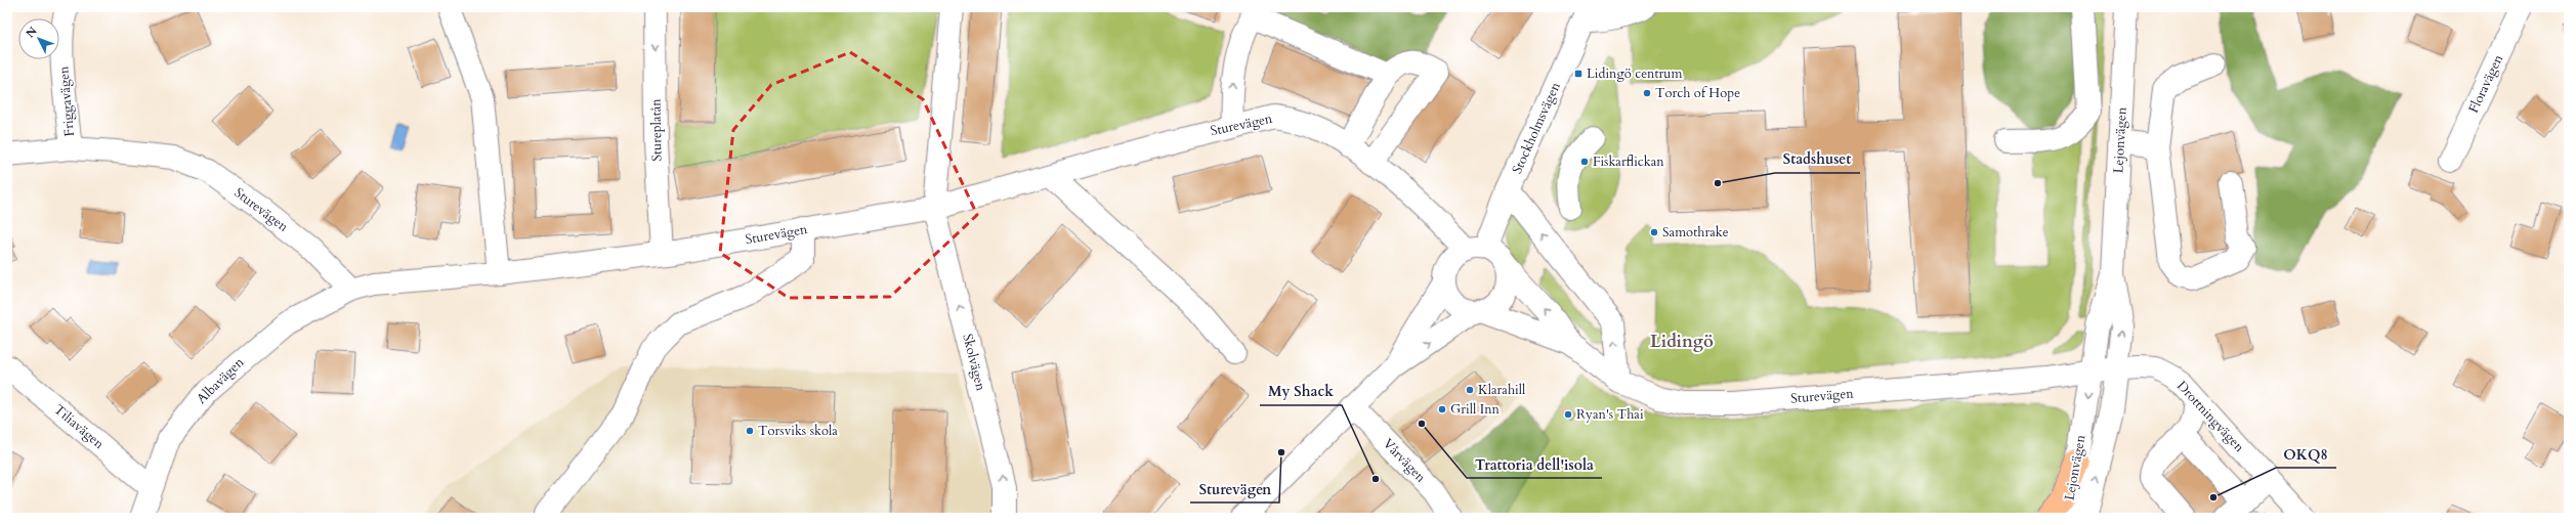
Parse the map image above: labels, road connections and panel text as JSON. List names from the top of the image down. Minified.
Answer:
{"streets":{"street":["Floravägen","Friggavägen","Sturevägen","Stockholmsvägen","Stureplatån","Lejonvägen","Skolvägen","Albavägen","Drottningvägen","Tiliavägen","Vårvägen"]},"crossings":[["Friggavägen","Sturevägen"],["Sturevägen","Stockholmsvägen"],["Sturevägen","Stureplatån"],["Sturevägen","Lejonvägen"],["Sturevägen","Skolvägen"],["Sturevägen","Albavägen"],["Sturevägen","Drottningvägen"],["Lejonvägen","Drottningvägen"],["Albavägen","Tiliavägen"]],"one_way":["Skolvägen"],"districts":["Lidingö"],"places":{"transit":["Lidingö centrum"],"other":["Torch of Hope","Fiskarflickan","Stadshuset","Samothrake","Klarahill","Grill Inn","Ryan's Thai","Trattoria dell'isola","Torsviks skola","Sturevägen","My Shack","OKQ8"]},"north":"top left"}
